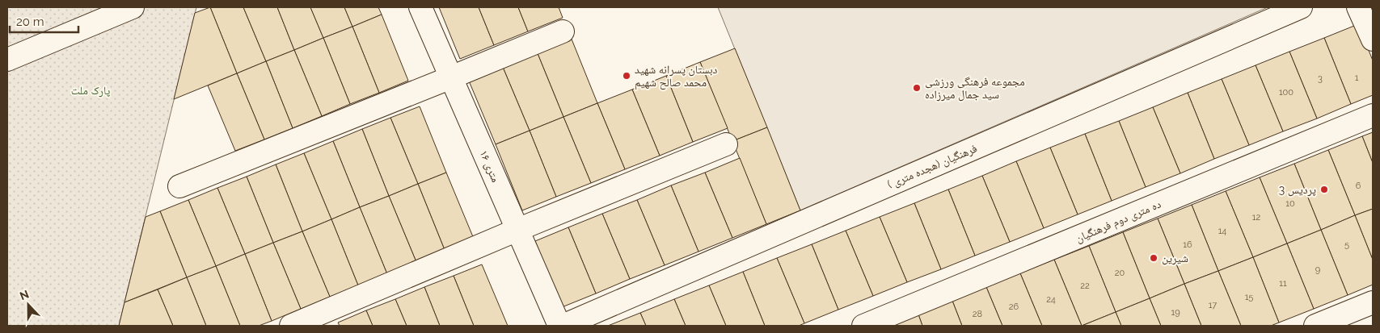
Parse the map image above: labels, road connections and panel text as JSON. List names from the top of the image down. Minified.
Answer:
{"streets":{"street":["۱۶ متری","فرهنگیان (هجده متری )","ده متری دوم فرهنگیان"]},"parks":["پارک ملت"],"places":["دبستان پسرانه شهید محمد صالح شهیم","مجموعه فرهنگی ورزشی سید جمال میرزاده","پردیس 3","شیرین"],"house_numbers":["1","3","100","6","10","12","14","16","5","9","20","11","22","15","24","17","26","19","28"],"scale_bar":"20 m","north":"top"}
